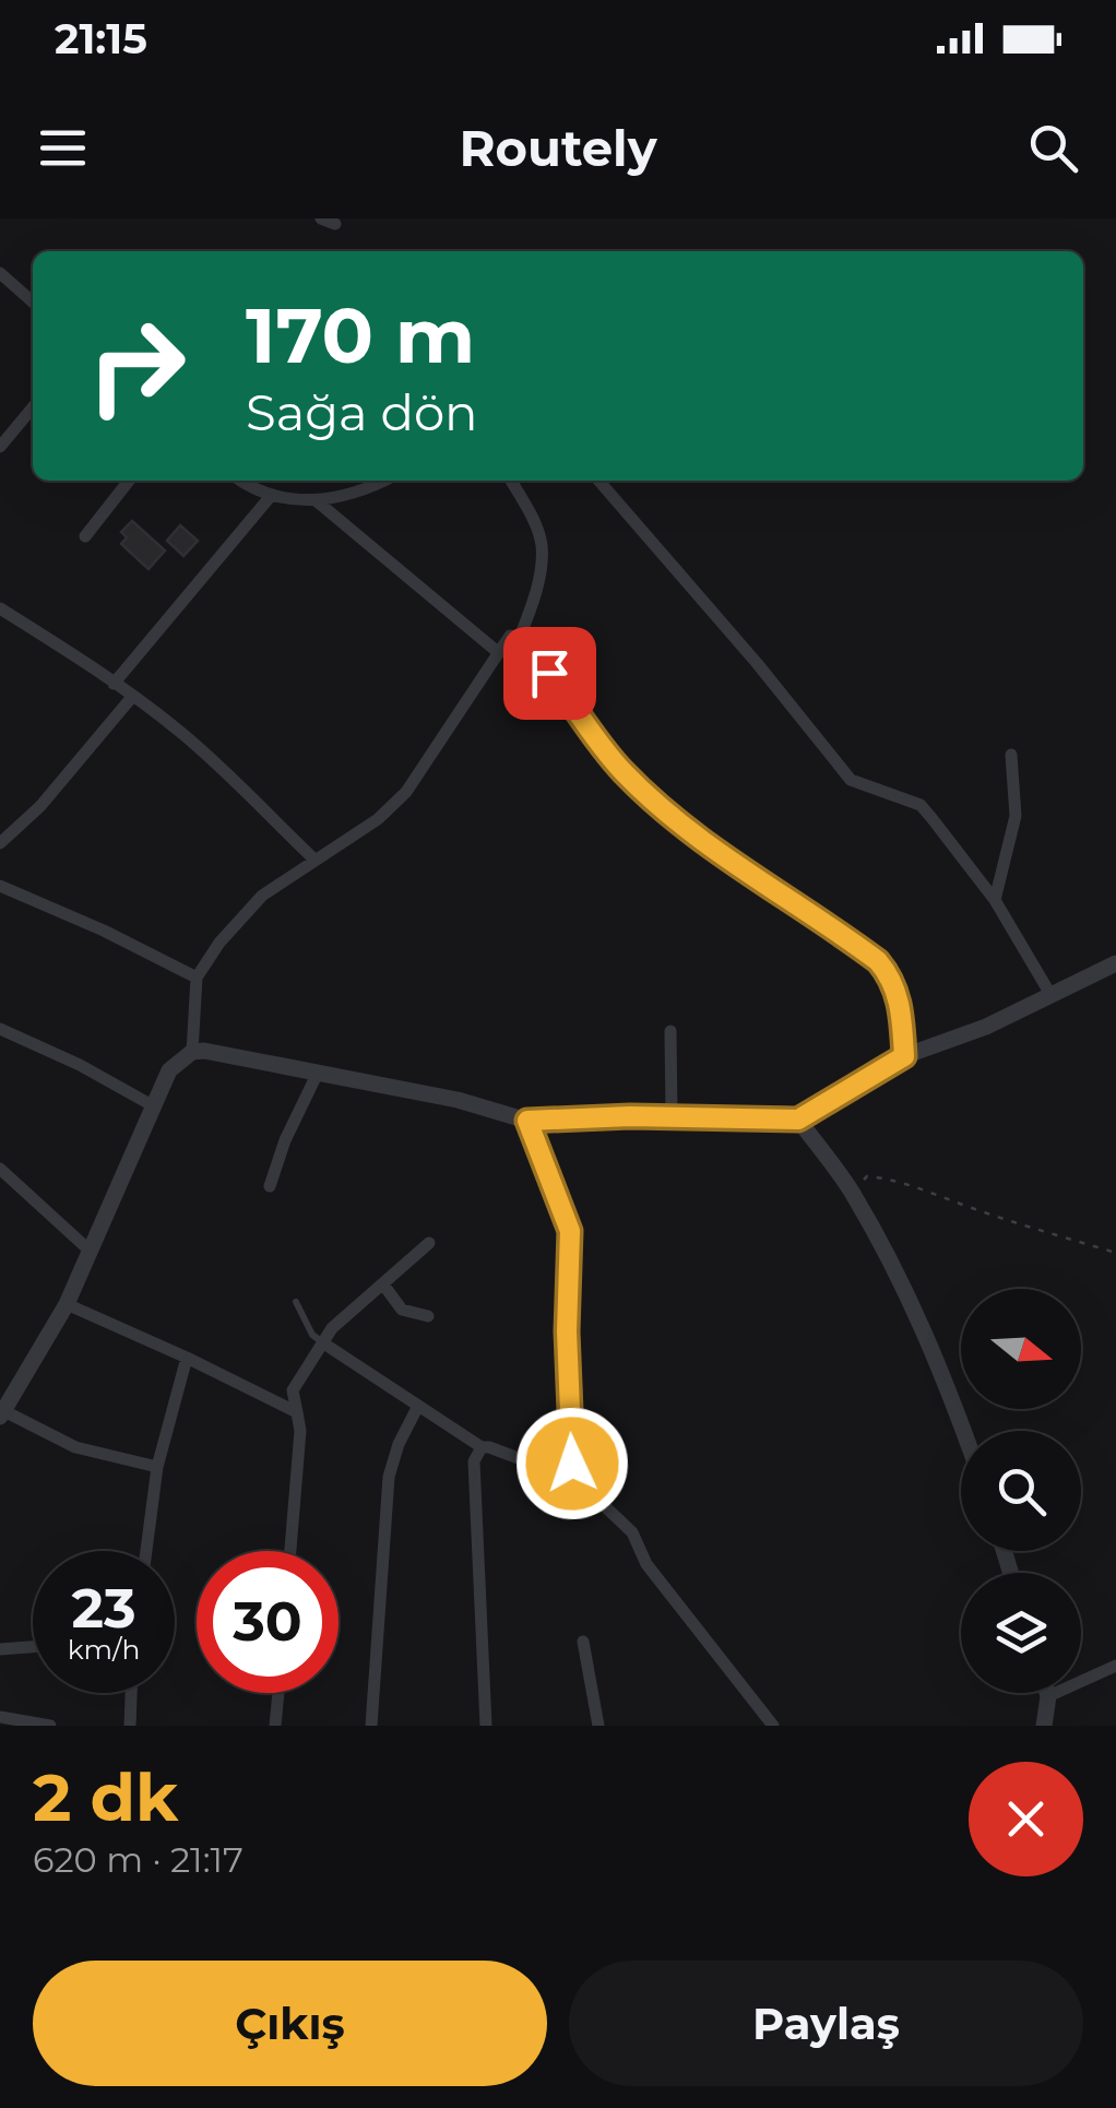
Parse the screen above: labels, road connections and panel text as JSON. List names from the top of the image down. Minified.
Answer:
{"north":"right","page":{"status":"21:15","header":"Routely","turn":["170 m","Sağa dön"],"speed":"23 km/h","limit":"30","heading":["2 dk","620 m · 21:17"],"buttons":["Çıkış","Paylaş"]}}
